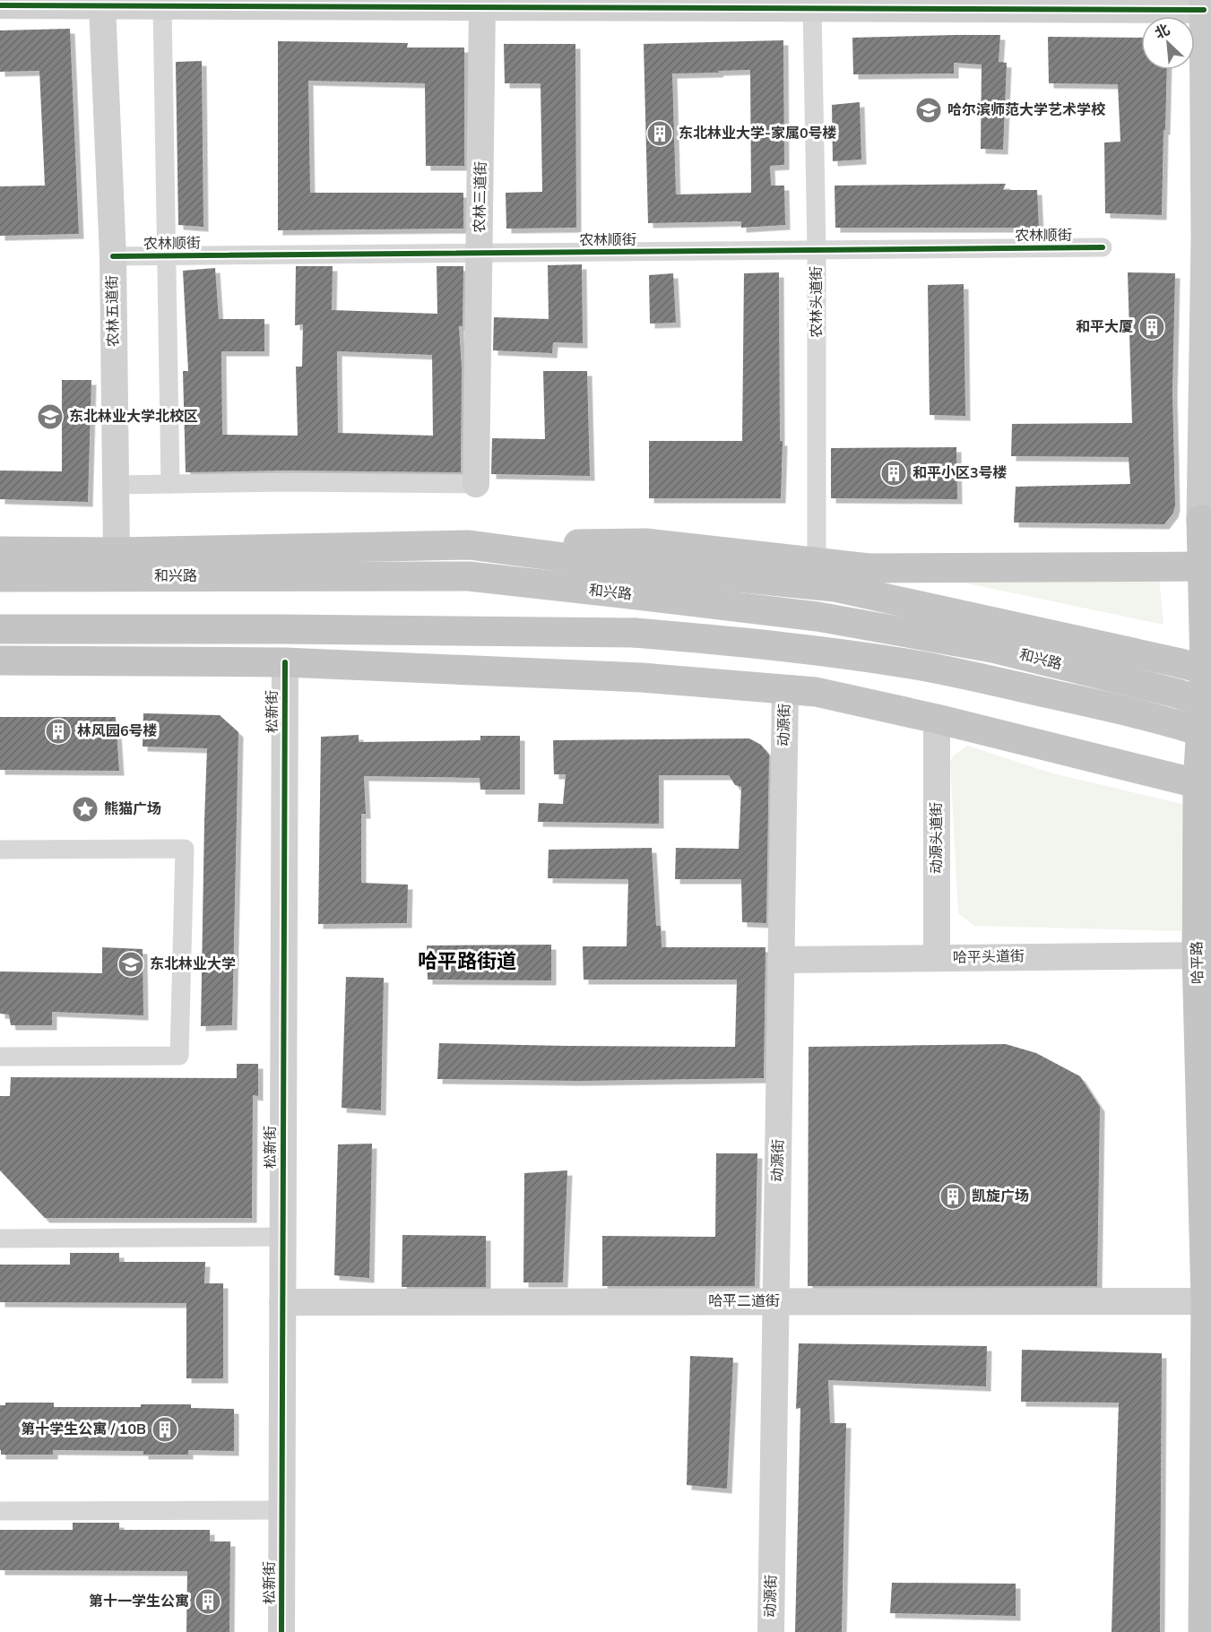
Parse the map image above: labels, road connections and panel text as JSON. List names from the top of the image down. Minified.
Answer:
{"streets":{"highway":["和兴路","哈平路"],"street":["农林三道街","农林顺街","农林头道街","农林五道街","松新街","动源街","动源头道街","哈平头道街","哈平二道街"]},"crossings":[["农林三道街","农林顺街"],["农林顺街","农林头道街"],["农林顺街","农林五道街"],["农林头道街","和兴路"],["农林五道街","和兴路"],["和兴路","哈平路"],["松新街","哈平二道街"],["动源街","哈平头道街"],["动源街","哈平二道街"],["动源头道街","哈平头道街"],["哈平头道街","哈平路"],["哈平路","哈平二道街"]],"districts":["哈平路街道"],"places":{"school or university":["哈尔滨师范大学艺术学校","东北林业大学北校区","东北林业大学"],"building":["东北林业大学-家属0号楼","和平大厦","和平小区3号楼","林风园6号楼","凯旋广场","第十学生公寓 / 10B","第十一学生公寓"],"place":["熊猫广场"]},"north":"top left"}
